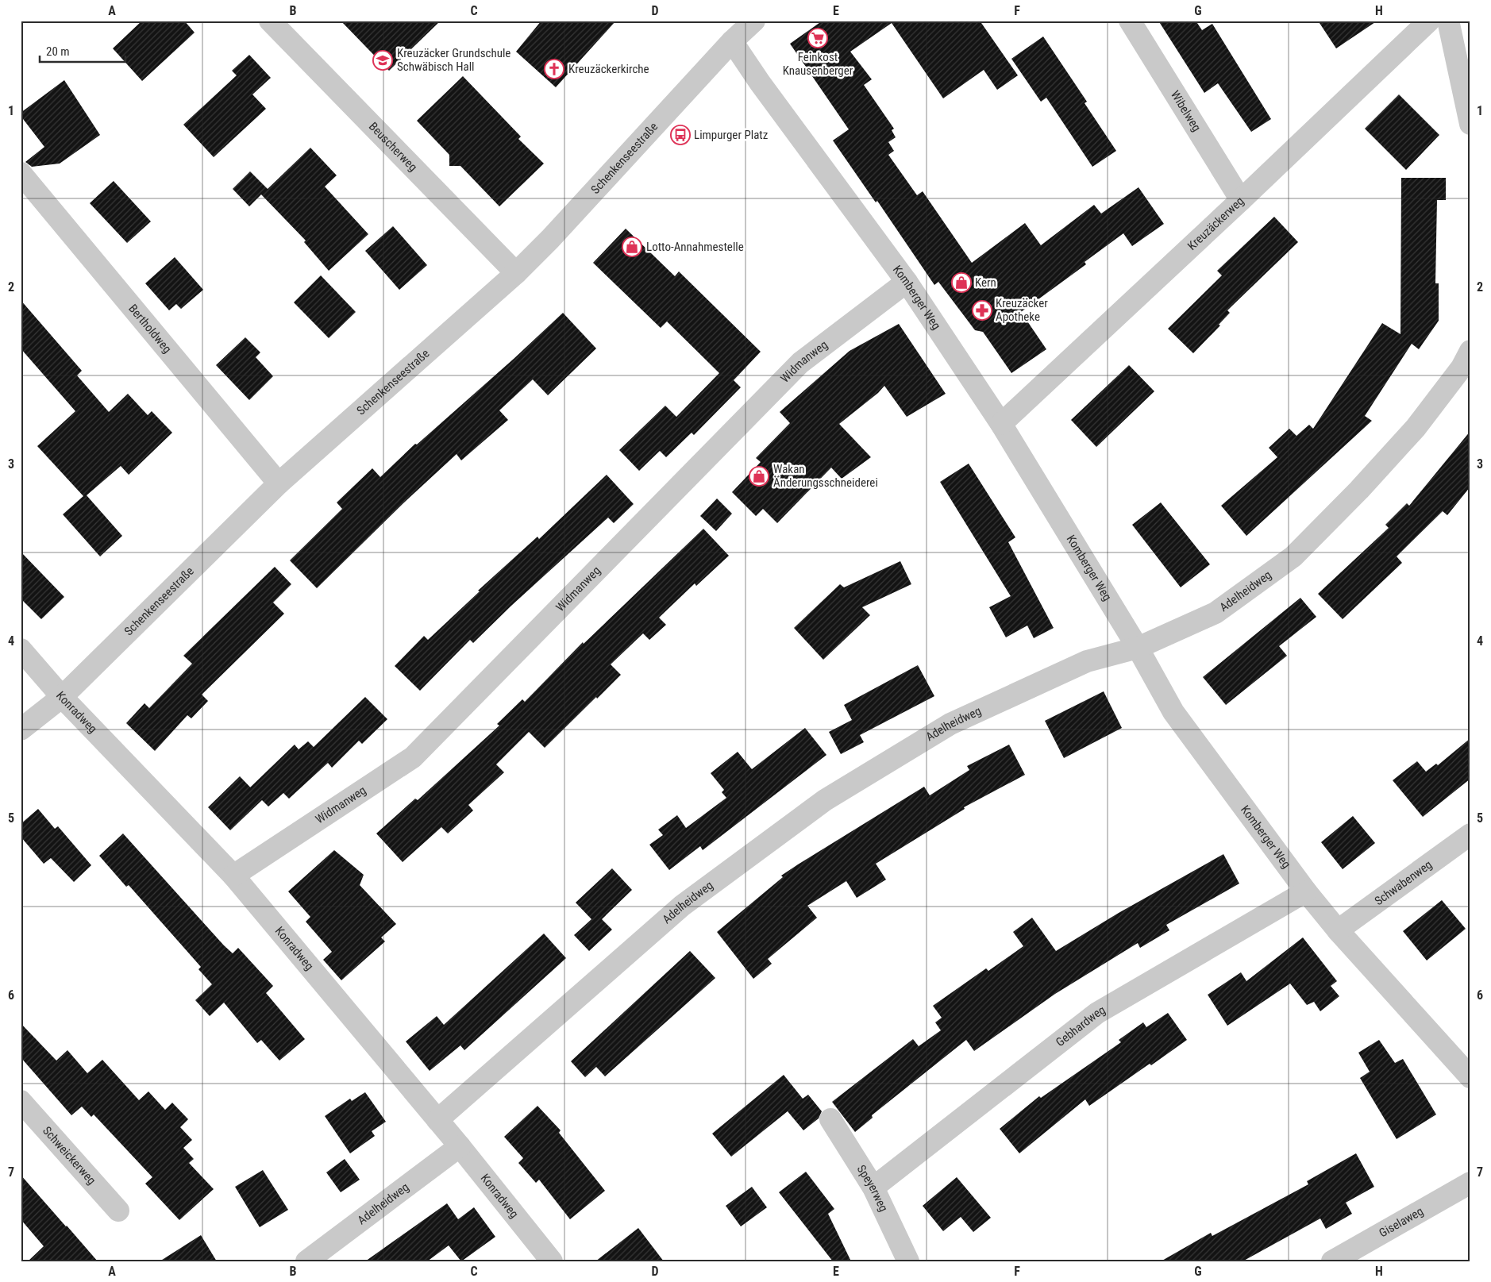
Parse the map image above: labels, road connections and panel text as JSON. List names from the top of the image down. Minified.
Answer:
{"streets":{"street":["Wibelweg","Beuscherweg","Schenkenseestraße","Kreuzäckerweg","Komberger Weg","Bertholdweg","Widmanweg","Adelheidweg","Konradweg","Schwabenweg","Gebhardweg","Schweickerweg","Speyerweg","Giselaweg"]},"crossings":[["Wibelweg","Kreuzäckerweg"],["Beuscherweg","Schenkenseestraße"],["Schenkenseestraße","Komberger Weg"],["Schenkenseestraße","Bertholdweg"],["Schenkenseestraße","Konradweg"],["Kreuzäckerweg","Komberger Weg"],["Komberger Weg","Widmanweg"],["Komberger Weg","Adelheidweg"],["Komberger Weg","Schwabenweg"],["Komberger Weg","Gebhardweg"],["Widmanweg","Konradweg"],["Adelheidweg","Konradweg"],["Gebhardweg","Speyerweg"]],"places":{"supermarket":["Feinkost Knausenberger"],"school or university":["Kreuzäcker Grundschule Schwäbisch Hall"],"church":["Kreuzäckerkirche"],"bus stop":["Limpurger Platz"],"shop":["Lotto-Annahmestelle","Kern","Wakan Änderungsschneiderei"],"pharmacy":["Kreuzäcker Apotheke"]},"scale_bar":"20 m","grid":{"columns":["A","B","C","D","E","F","G","H"],"rows":["1","2","3","4","5","6","7"]}}
